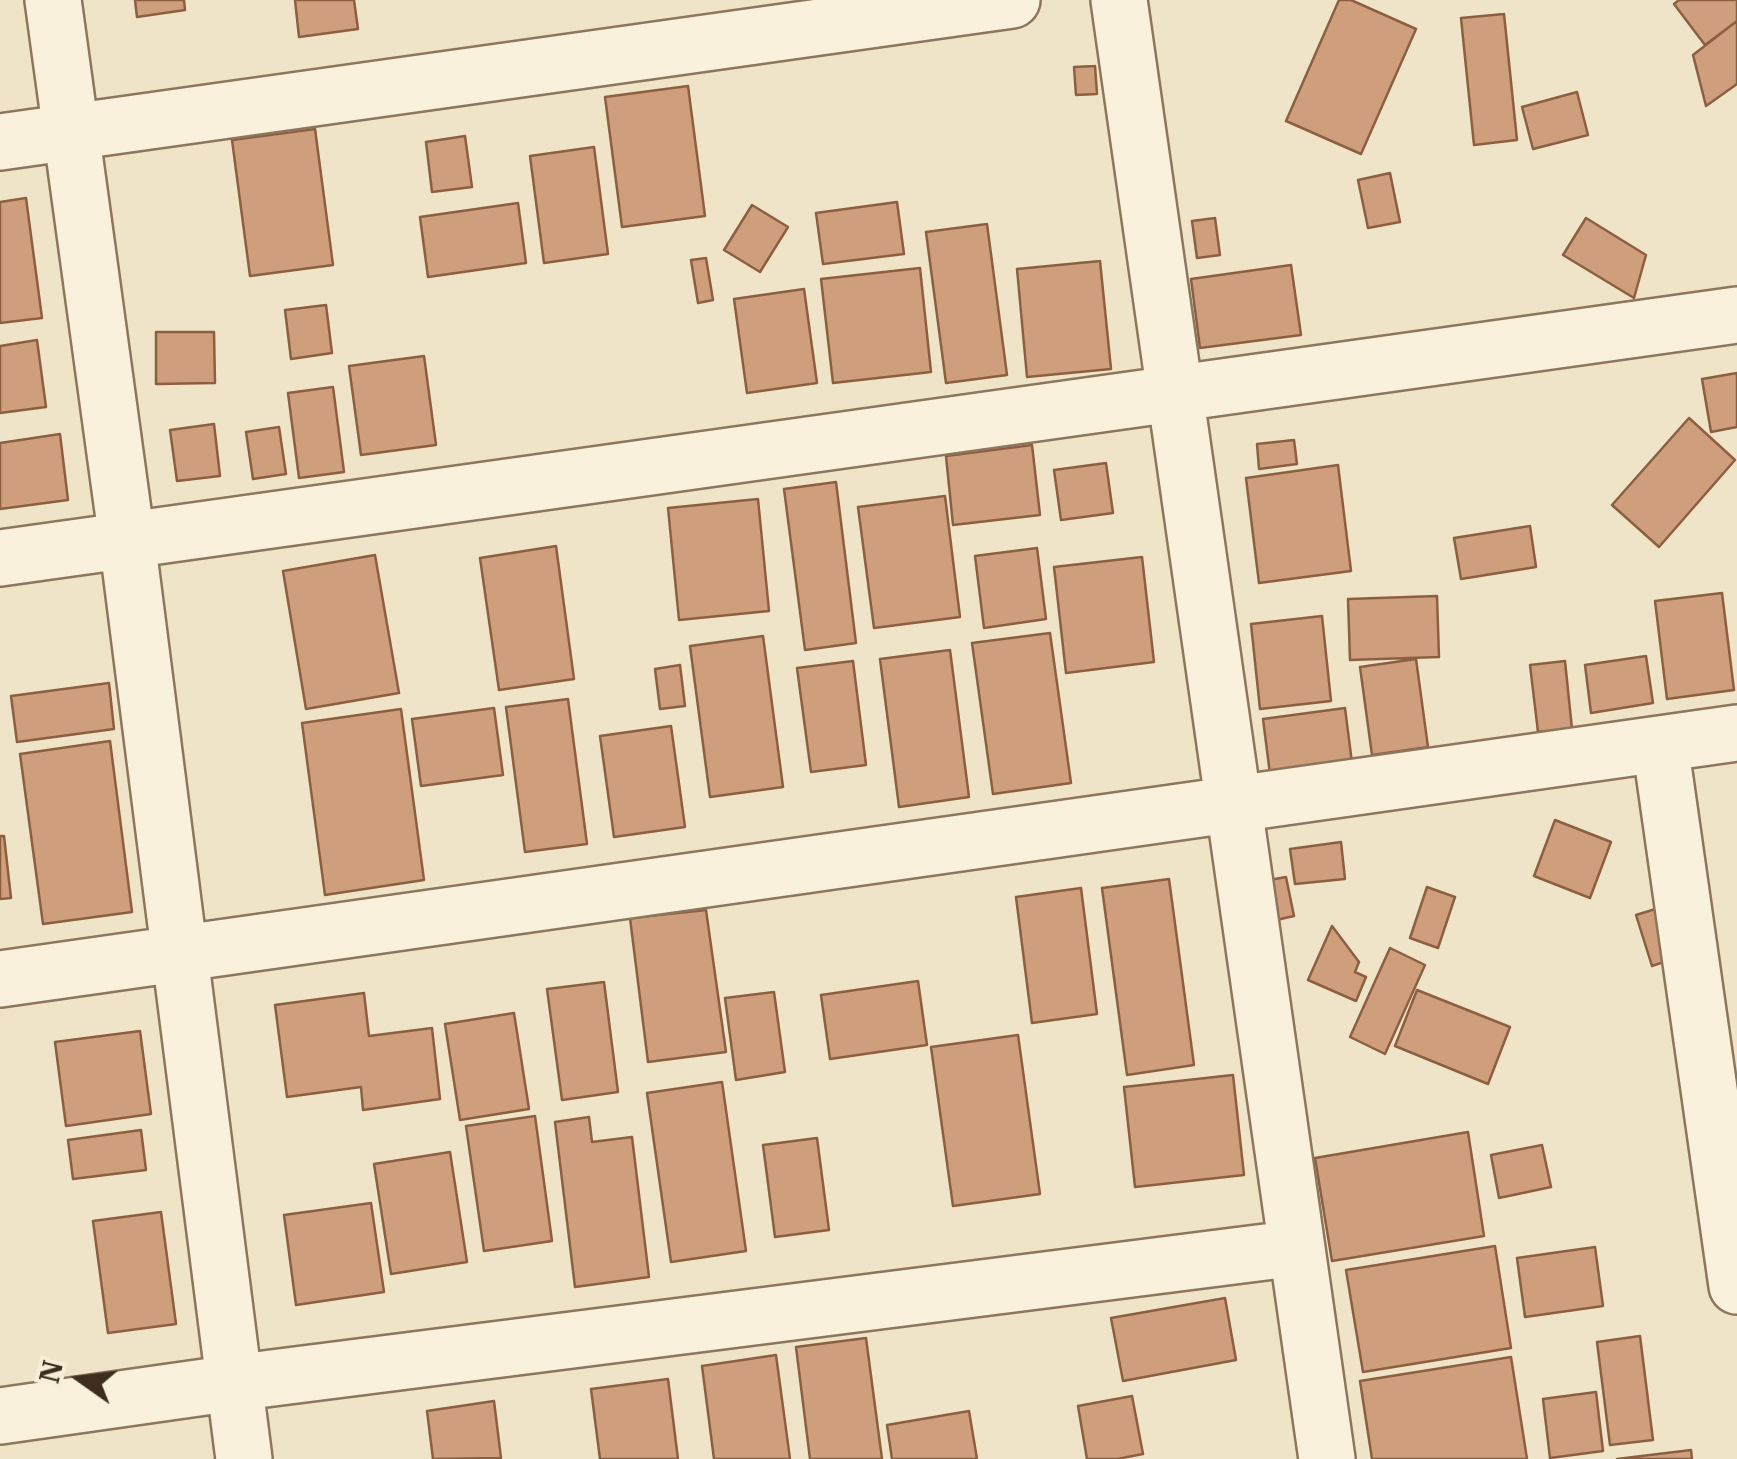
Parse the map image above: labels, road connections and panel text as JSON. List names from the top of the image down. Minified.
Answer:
{"north":"left"}
